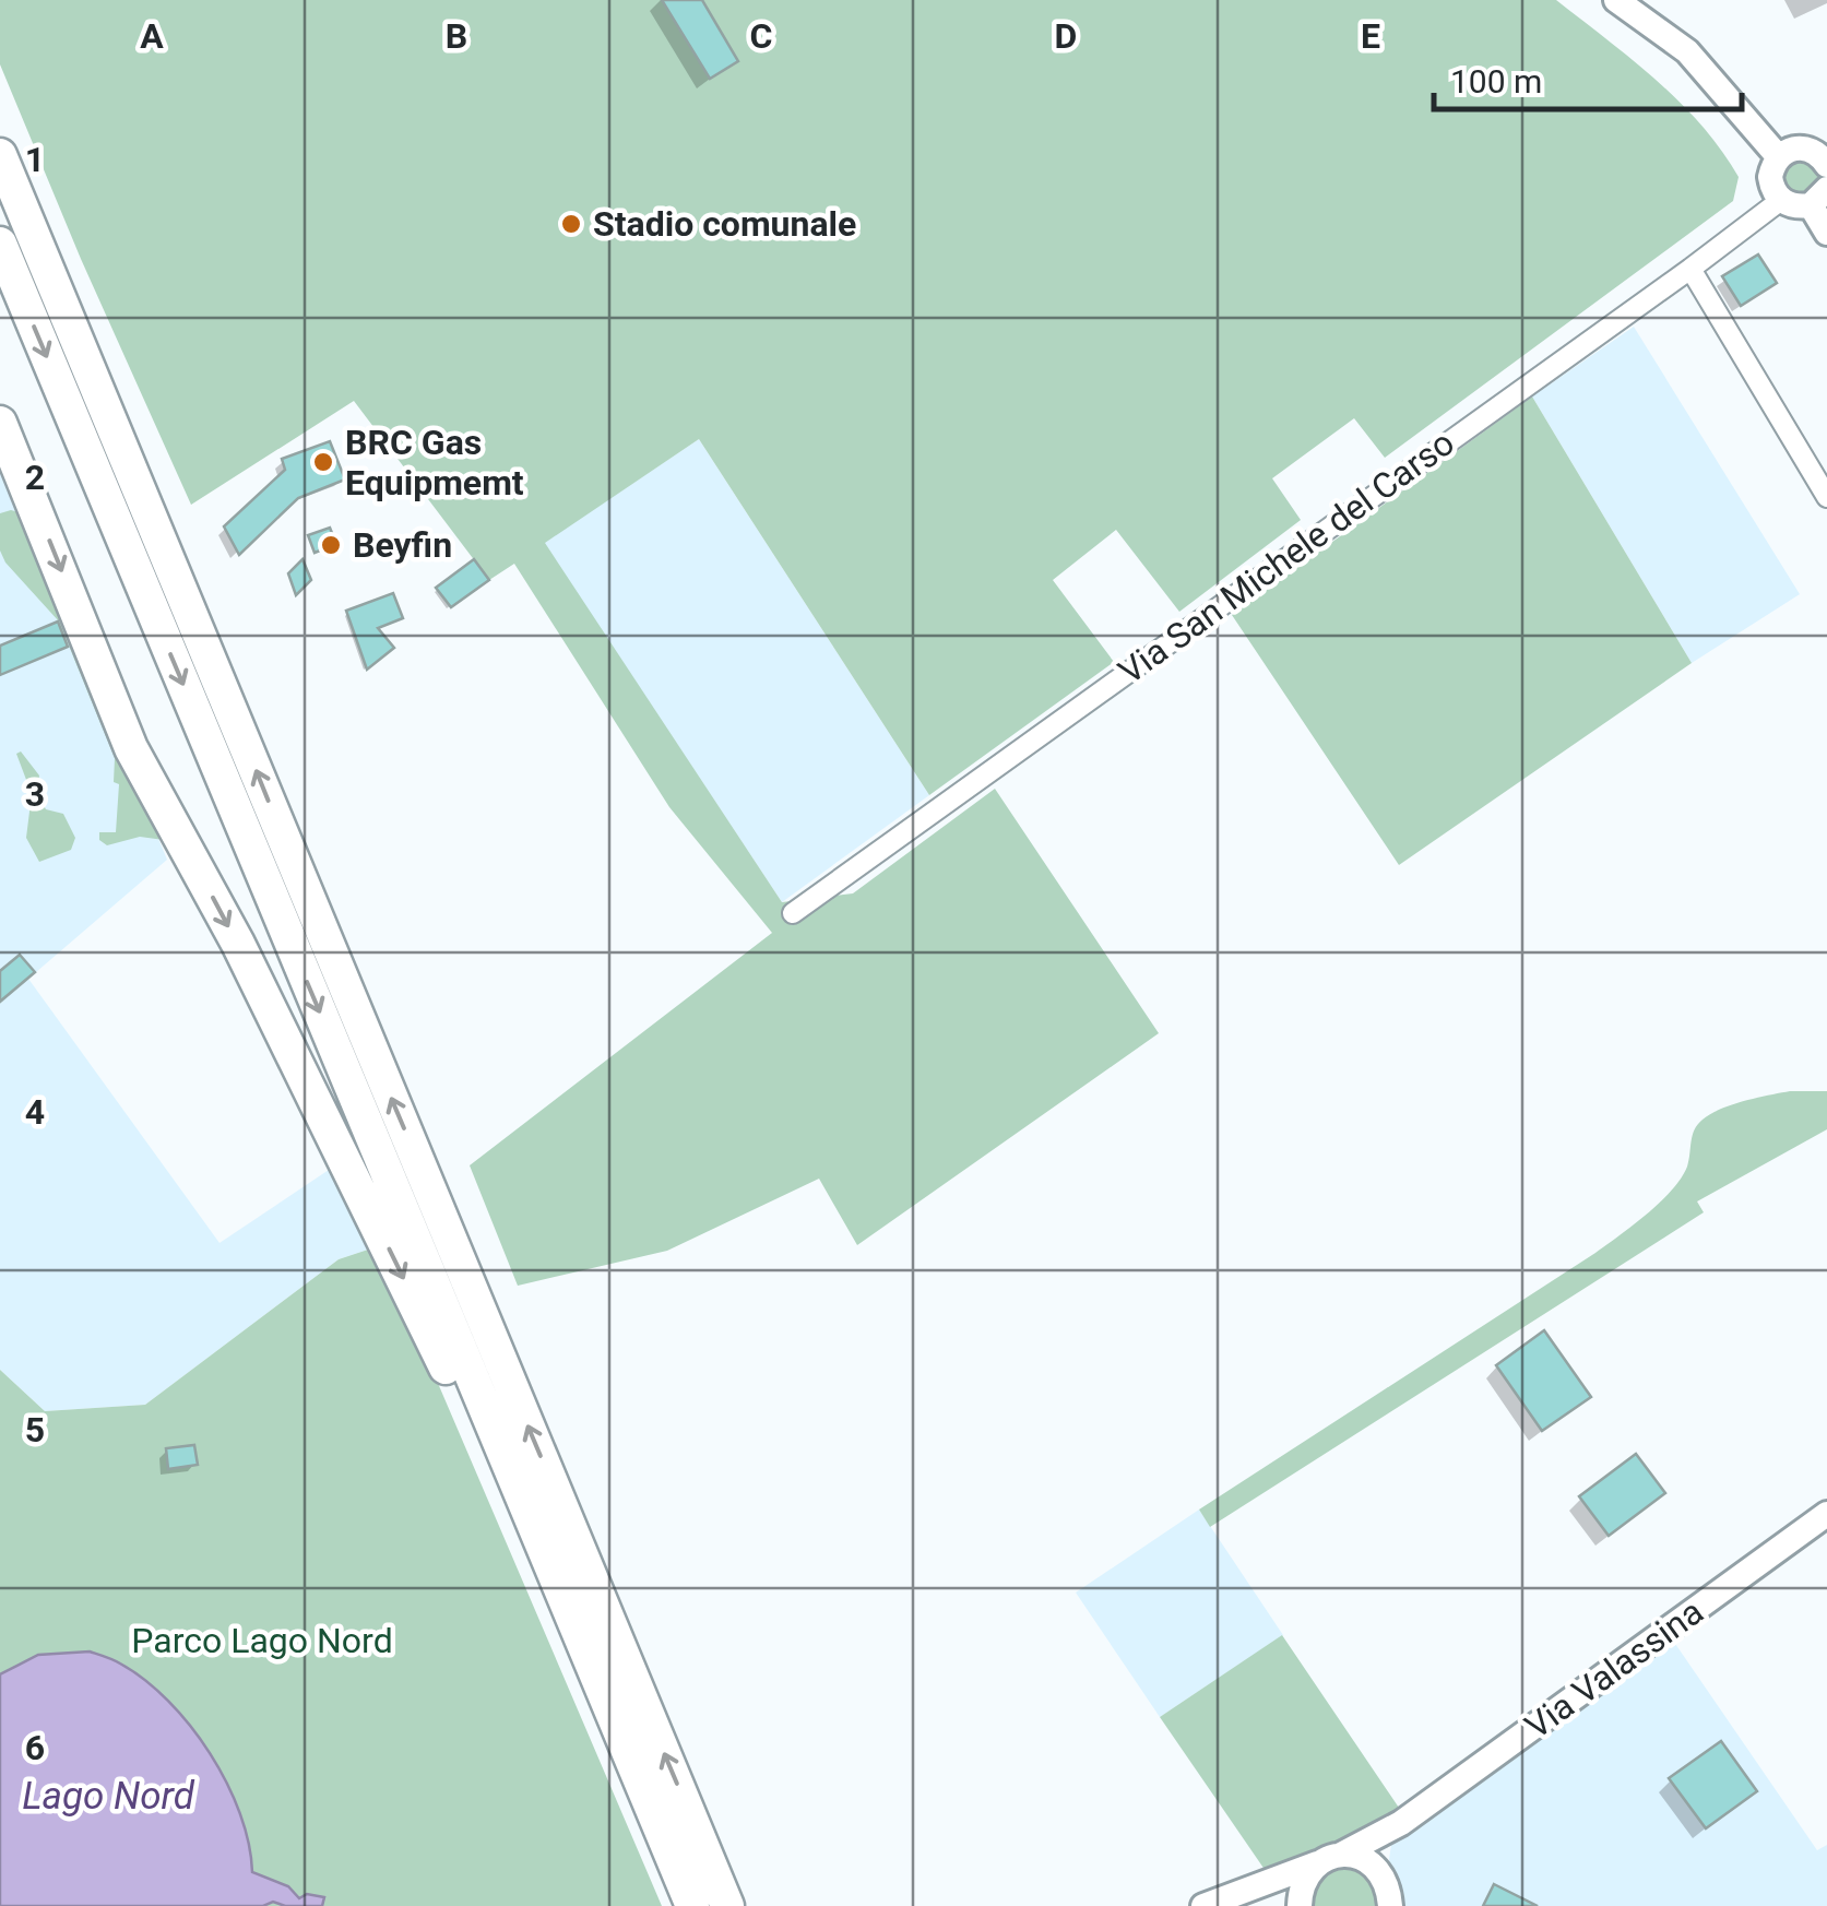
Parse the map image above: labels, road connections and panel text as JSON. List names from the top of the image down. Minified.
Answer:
{"streets":{"street":["Via San Michele del Carso","Via Valassina"]},"water":["Lago Nord"],"parks":["Parco Lago Nord"],"places":["Stadio comunale","BRC Gas Equipmemt","Beyfin"],"scale_bar":"100 m","grid":{"columns":["A","B","C","D","E"],"rows":["1","2","3","4","5","6"]}}
